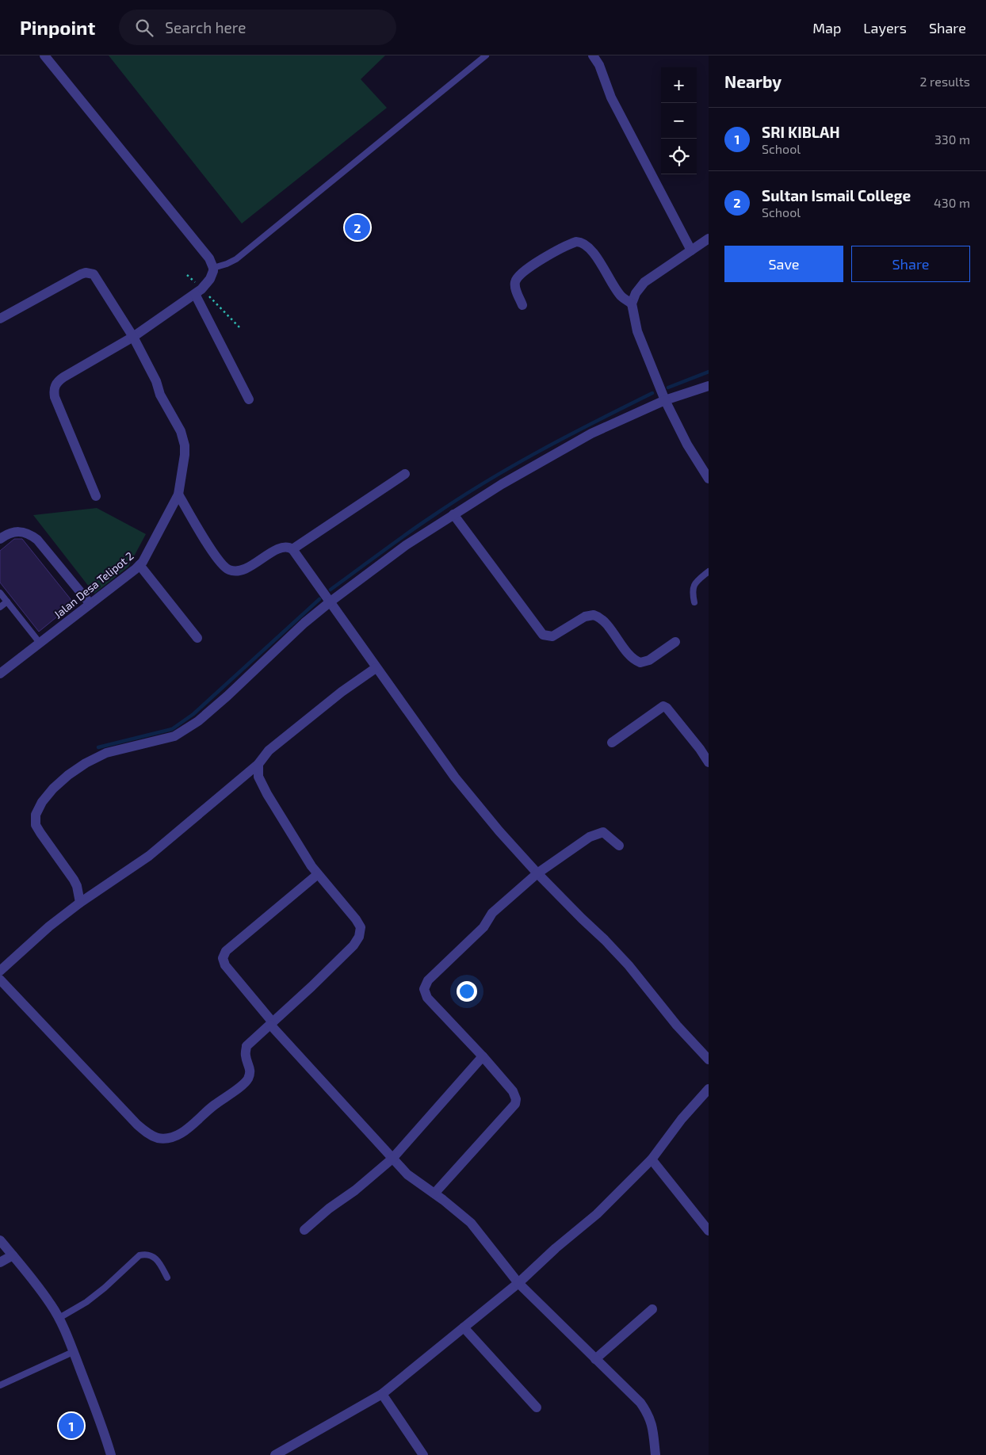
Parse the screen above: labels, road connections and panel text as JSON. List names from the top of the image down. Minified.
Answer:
{"streets":{"street":["Jalan Desa Telipot 2"]},"page":{"header":"Pinpoint","search":"Search here","nav":["Map","Layers","Share"],"heading":["Nearby","2 results"],"map_buttons":["+","−"],"list":[{"mark":"1","name":"SRI KIBLAH","note":"School","value":"330 m"},{"mark":"2","name":"Sultan Ismail College","note":"School","value":"430 m"}],"pins":["2","1"],"buttons":["Save","Share"]}}
